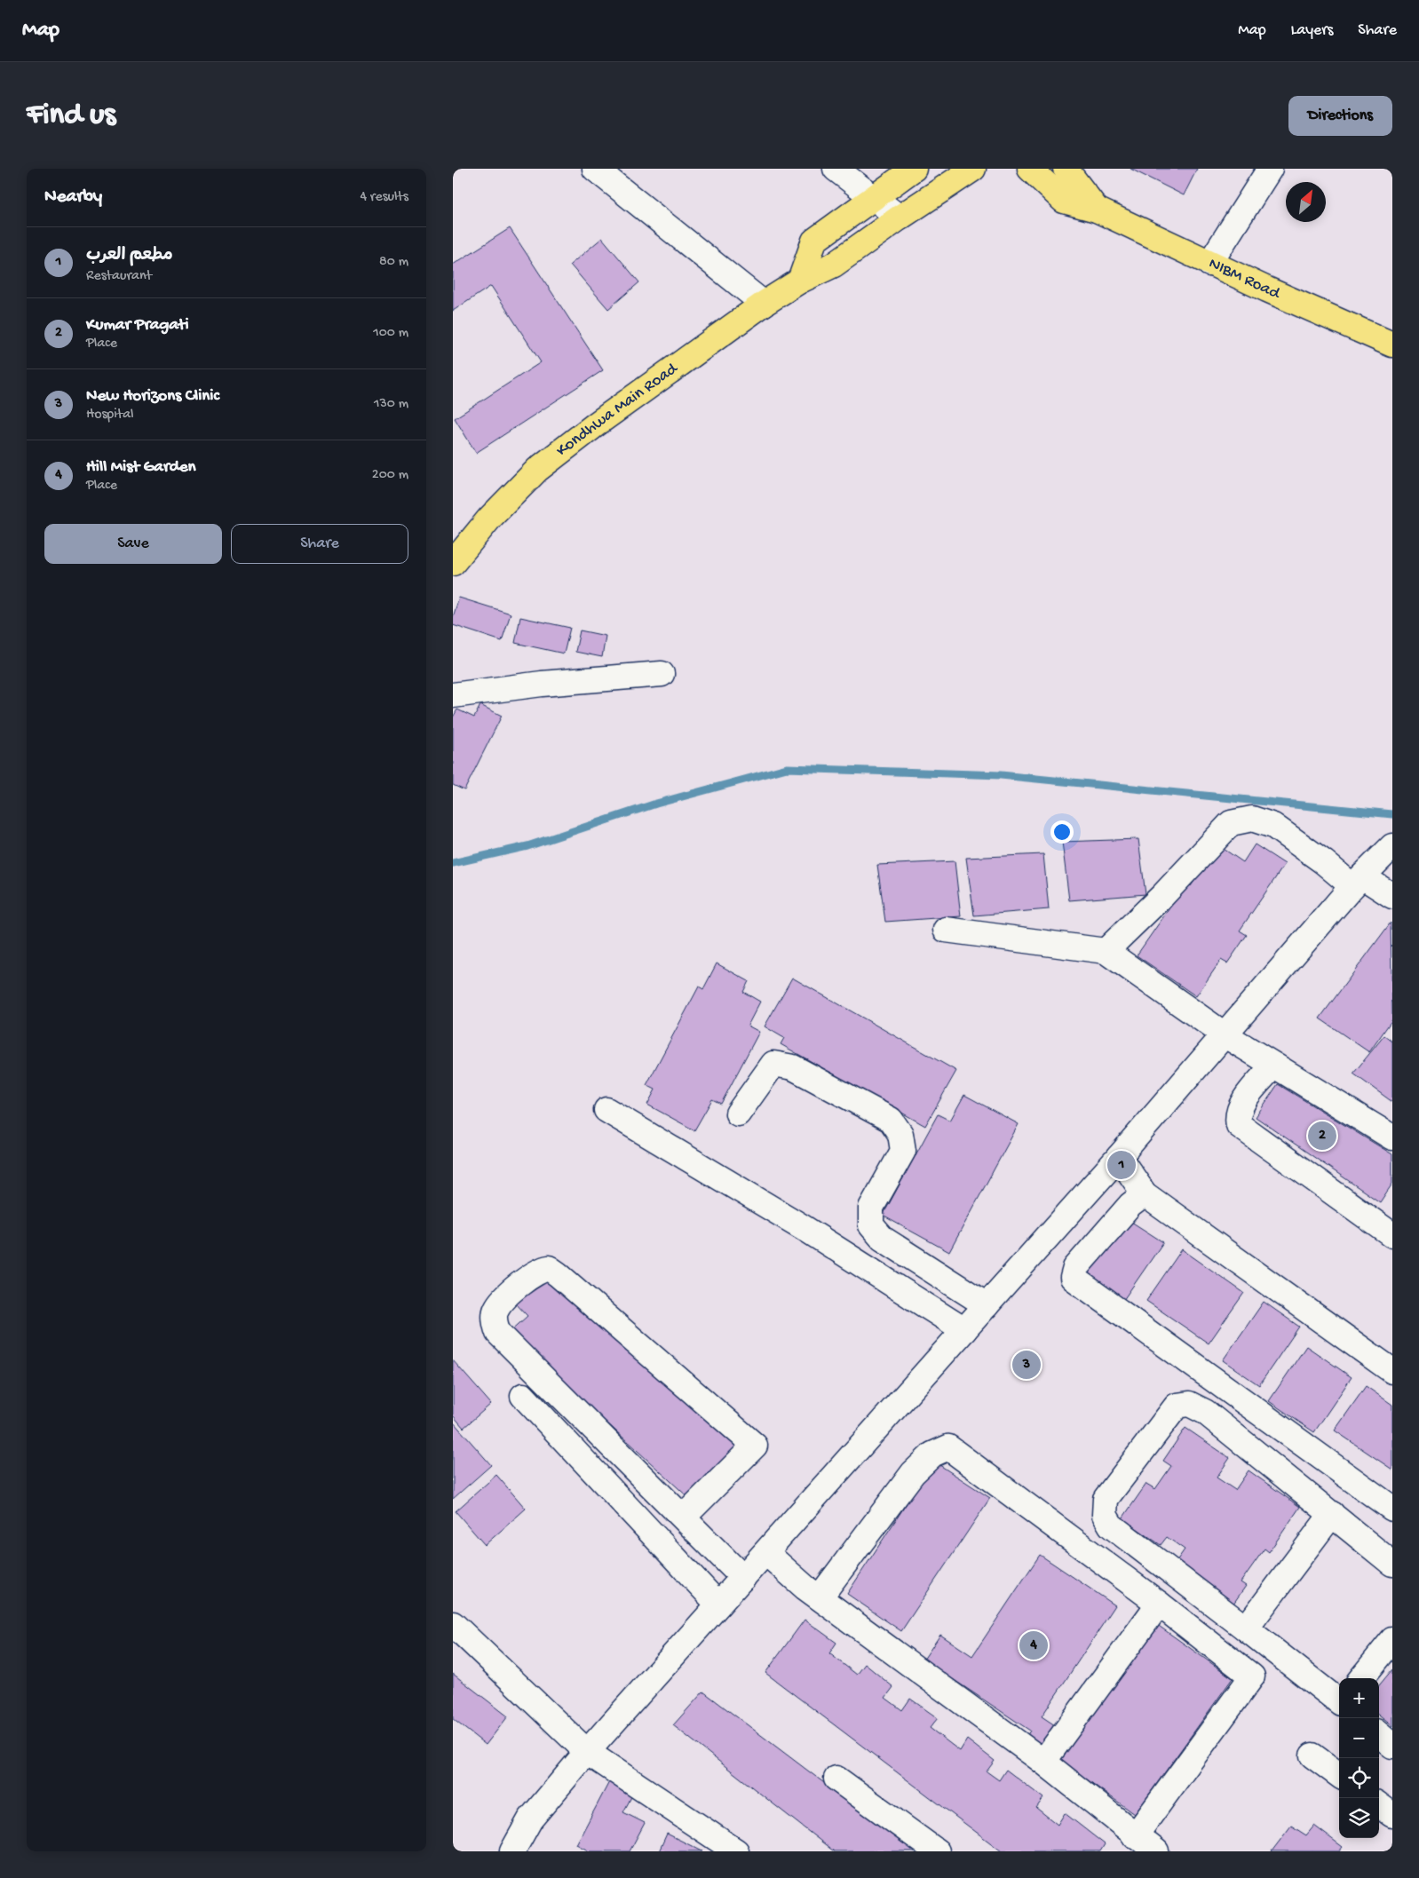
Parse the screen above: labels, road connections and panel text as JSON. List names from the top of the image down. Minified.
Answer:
{"streets":{"main road":["NIBM Road","Kondhwa Main Road"]},"north":"top right","page":{"header":"Map","nav":["Map","Layers","Share"],"buttons":["Directions",["Save","Share"]],"title":"Find us","heading":["Nearby","4 results"],"list":[{"mark":"1","name":"مطعم العرب","note":"Restaurant","value":"80 m"},{"mark":"2","name":"Kumar Pragati","note":"Place","value":"100 m"},{"mark":"3","name":"New Horizons Clinic","note":"Hospital","value":"130 m"},{"mark":"4","name":"Hill Mist Garden","note":"Place","value":"200 m"}],"pins":["2","1","3","4"],"map_buttons":["+","−"]}}
